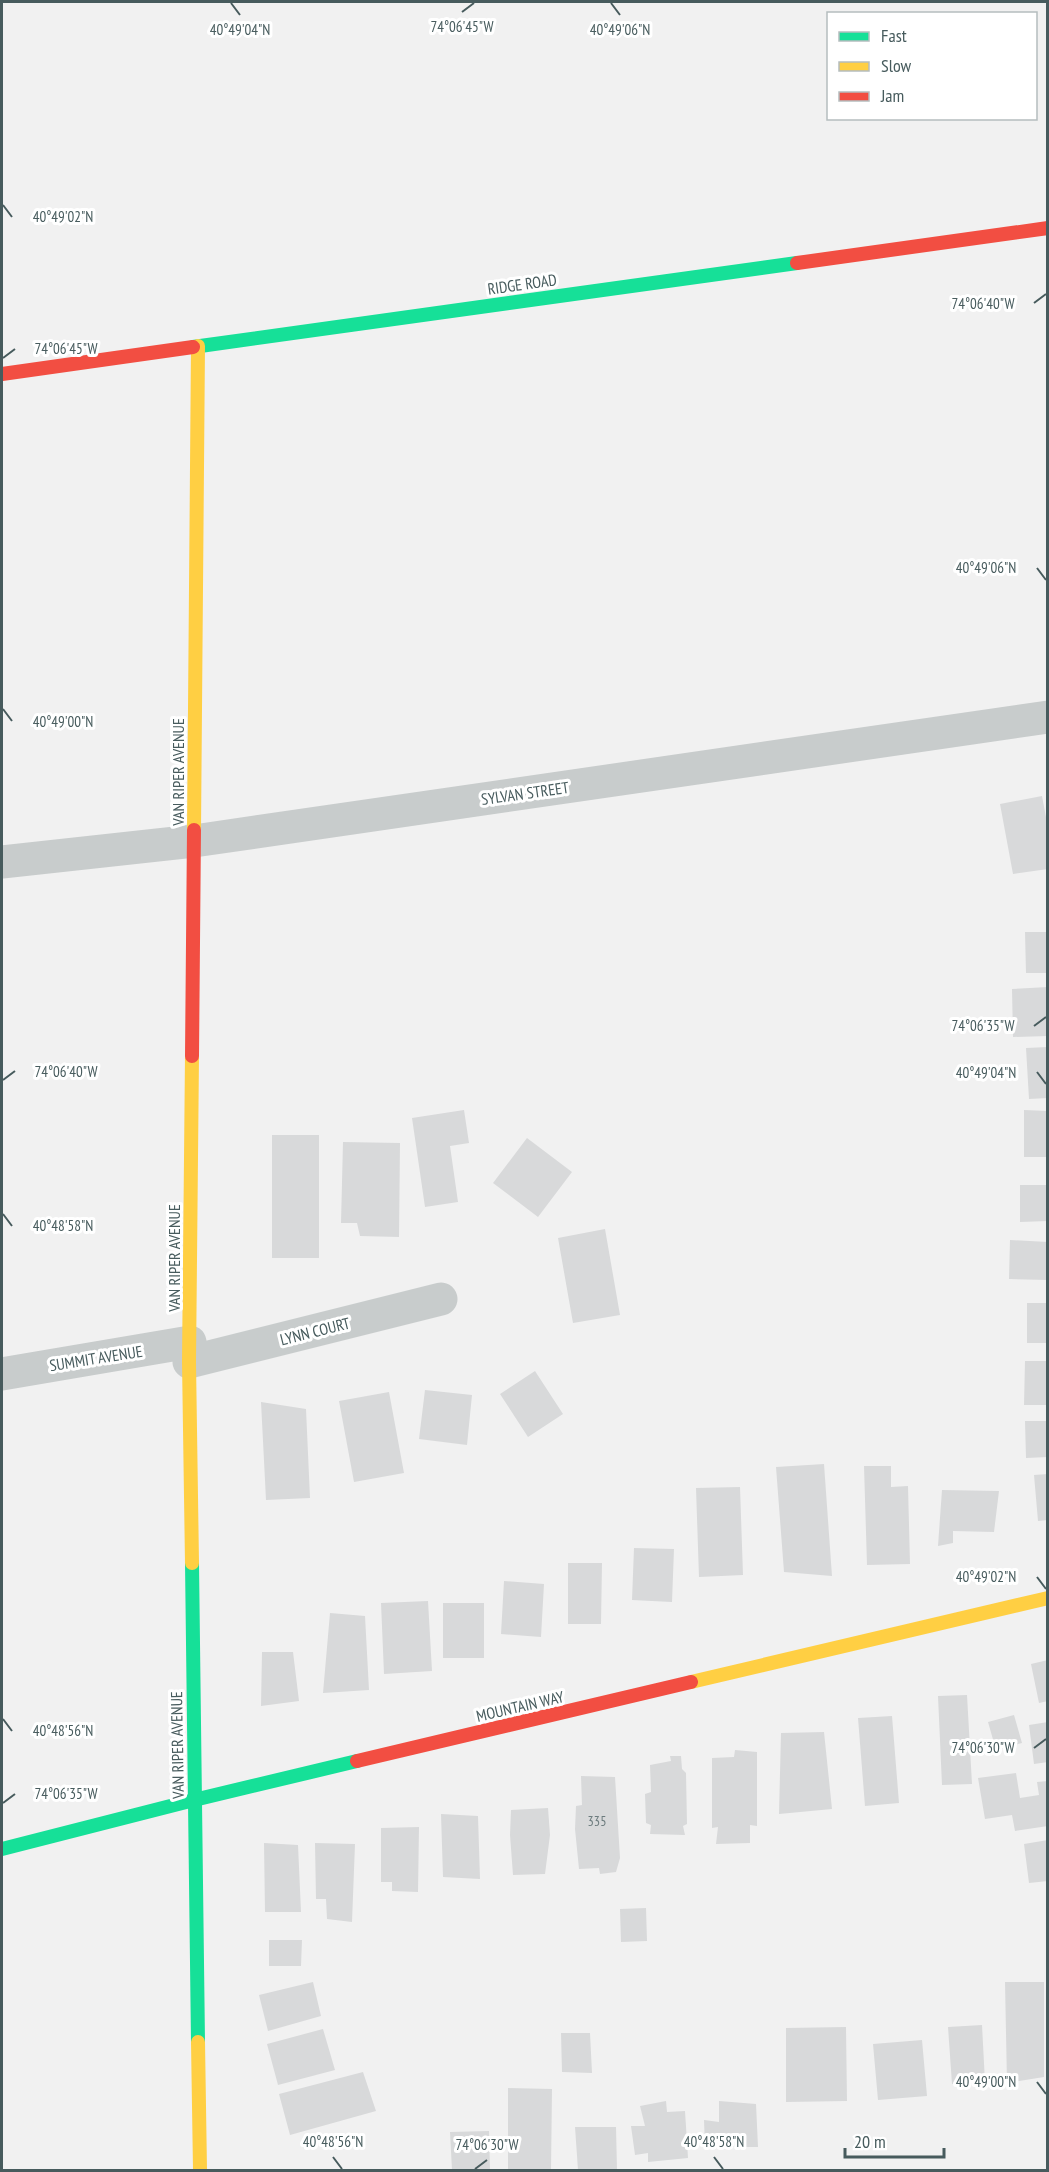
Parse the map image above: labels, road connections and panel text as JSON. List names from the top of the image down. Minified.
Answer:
{"streets":{"street":["RIDGE ROAD","VAN RIPER AVENUE","SYLVAN STREET","LYNN COURT","SUMMIT AVENUE","MOUNTAIN WAY"]},"crossings":[["RIDGE ROAD","VAN RIPER AVENUE"],["VAN RIPER AVENUE","SYLVAN STREET"],["VAN RIPER AVENUE","LYNN COURT"],["VAN RIPER AVENUE","SUMMIT AVENUE"],["VAN RIPER AVENUE","MOUNTAIN WAY"],["LYNN COURT","SUMMIT AVENUE"]],"house_numbers":["335"],"legend":["Fast","Slow","Jam"],"scale_bar":"20 m","coordinates":["74°06'45\"W","40°49'04\"N","40°49'06\"N","40°49'02\"N","74°06'40\"W","40°49'00\"N","74°06'35\"W","40°48'58\"N","40°48'56\"N","74°06'30\"W"]}
